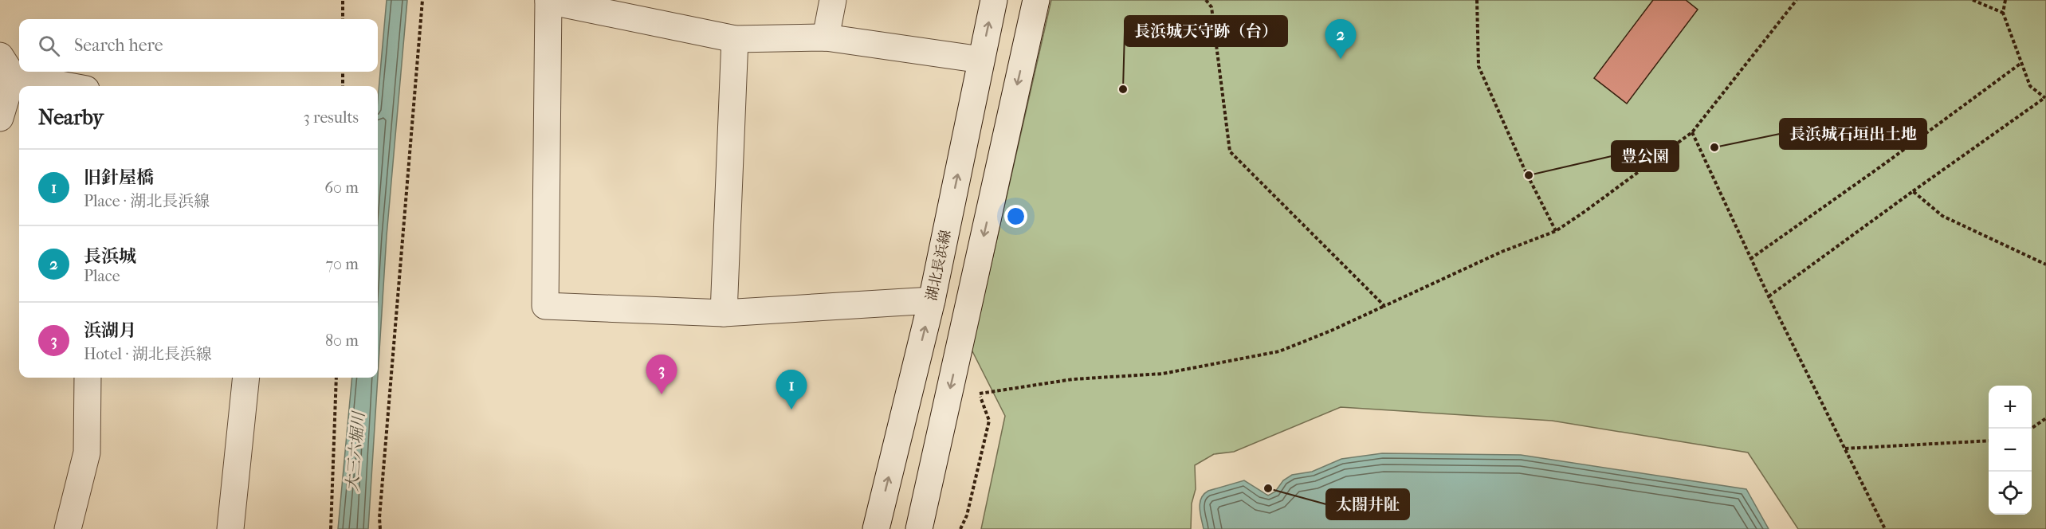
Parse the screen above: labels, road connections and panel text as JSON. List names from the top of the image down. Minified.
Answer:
{"streets":{"street":["湖北長浜線"]},"water":["大三六堀川"],"places":["長浜城天守跡（台）","長浜城石垣出土地","豊公園","太閤井阯"],"page":{"pins":["2","3","1"],"search":"Search here","heading":["Nearby","3 results"],"list":[{"mark":"1","name":"旧針屋橋","note":"Place · 湖北長浜線","value":"60 m"},{"mark":"2","name":"長浜城","note":"Place","value":"70 m"},{"mark":"3","name":"浜湖月","note":"Hotel · 湖北長浜線","value":"80 m"}],"map_buttons":["+","−"]}}
